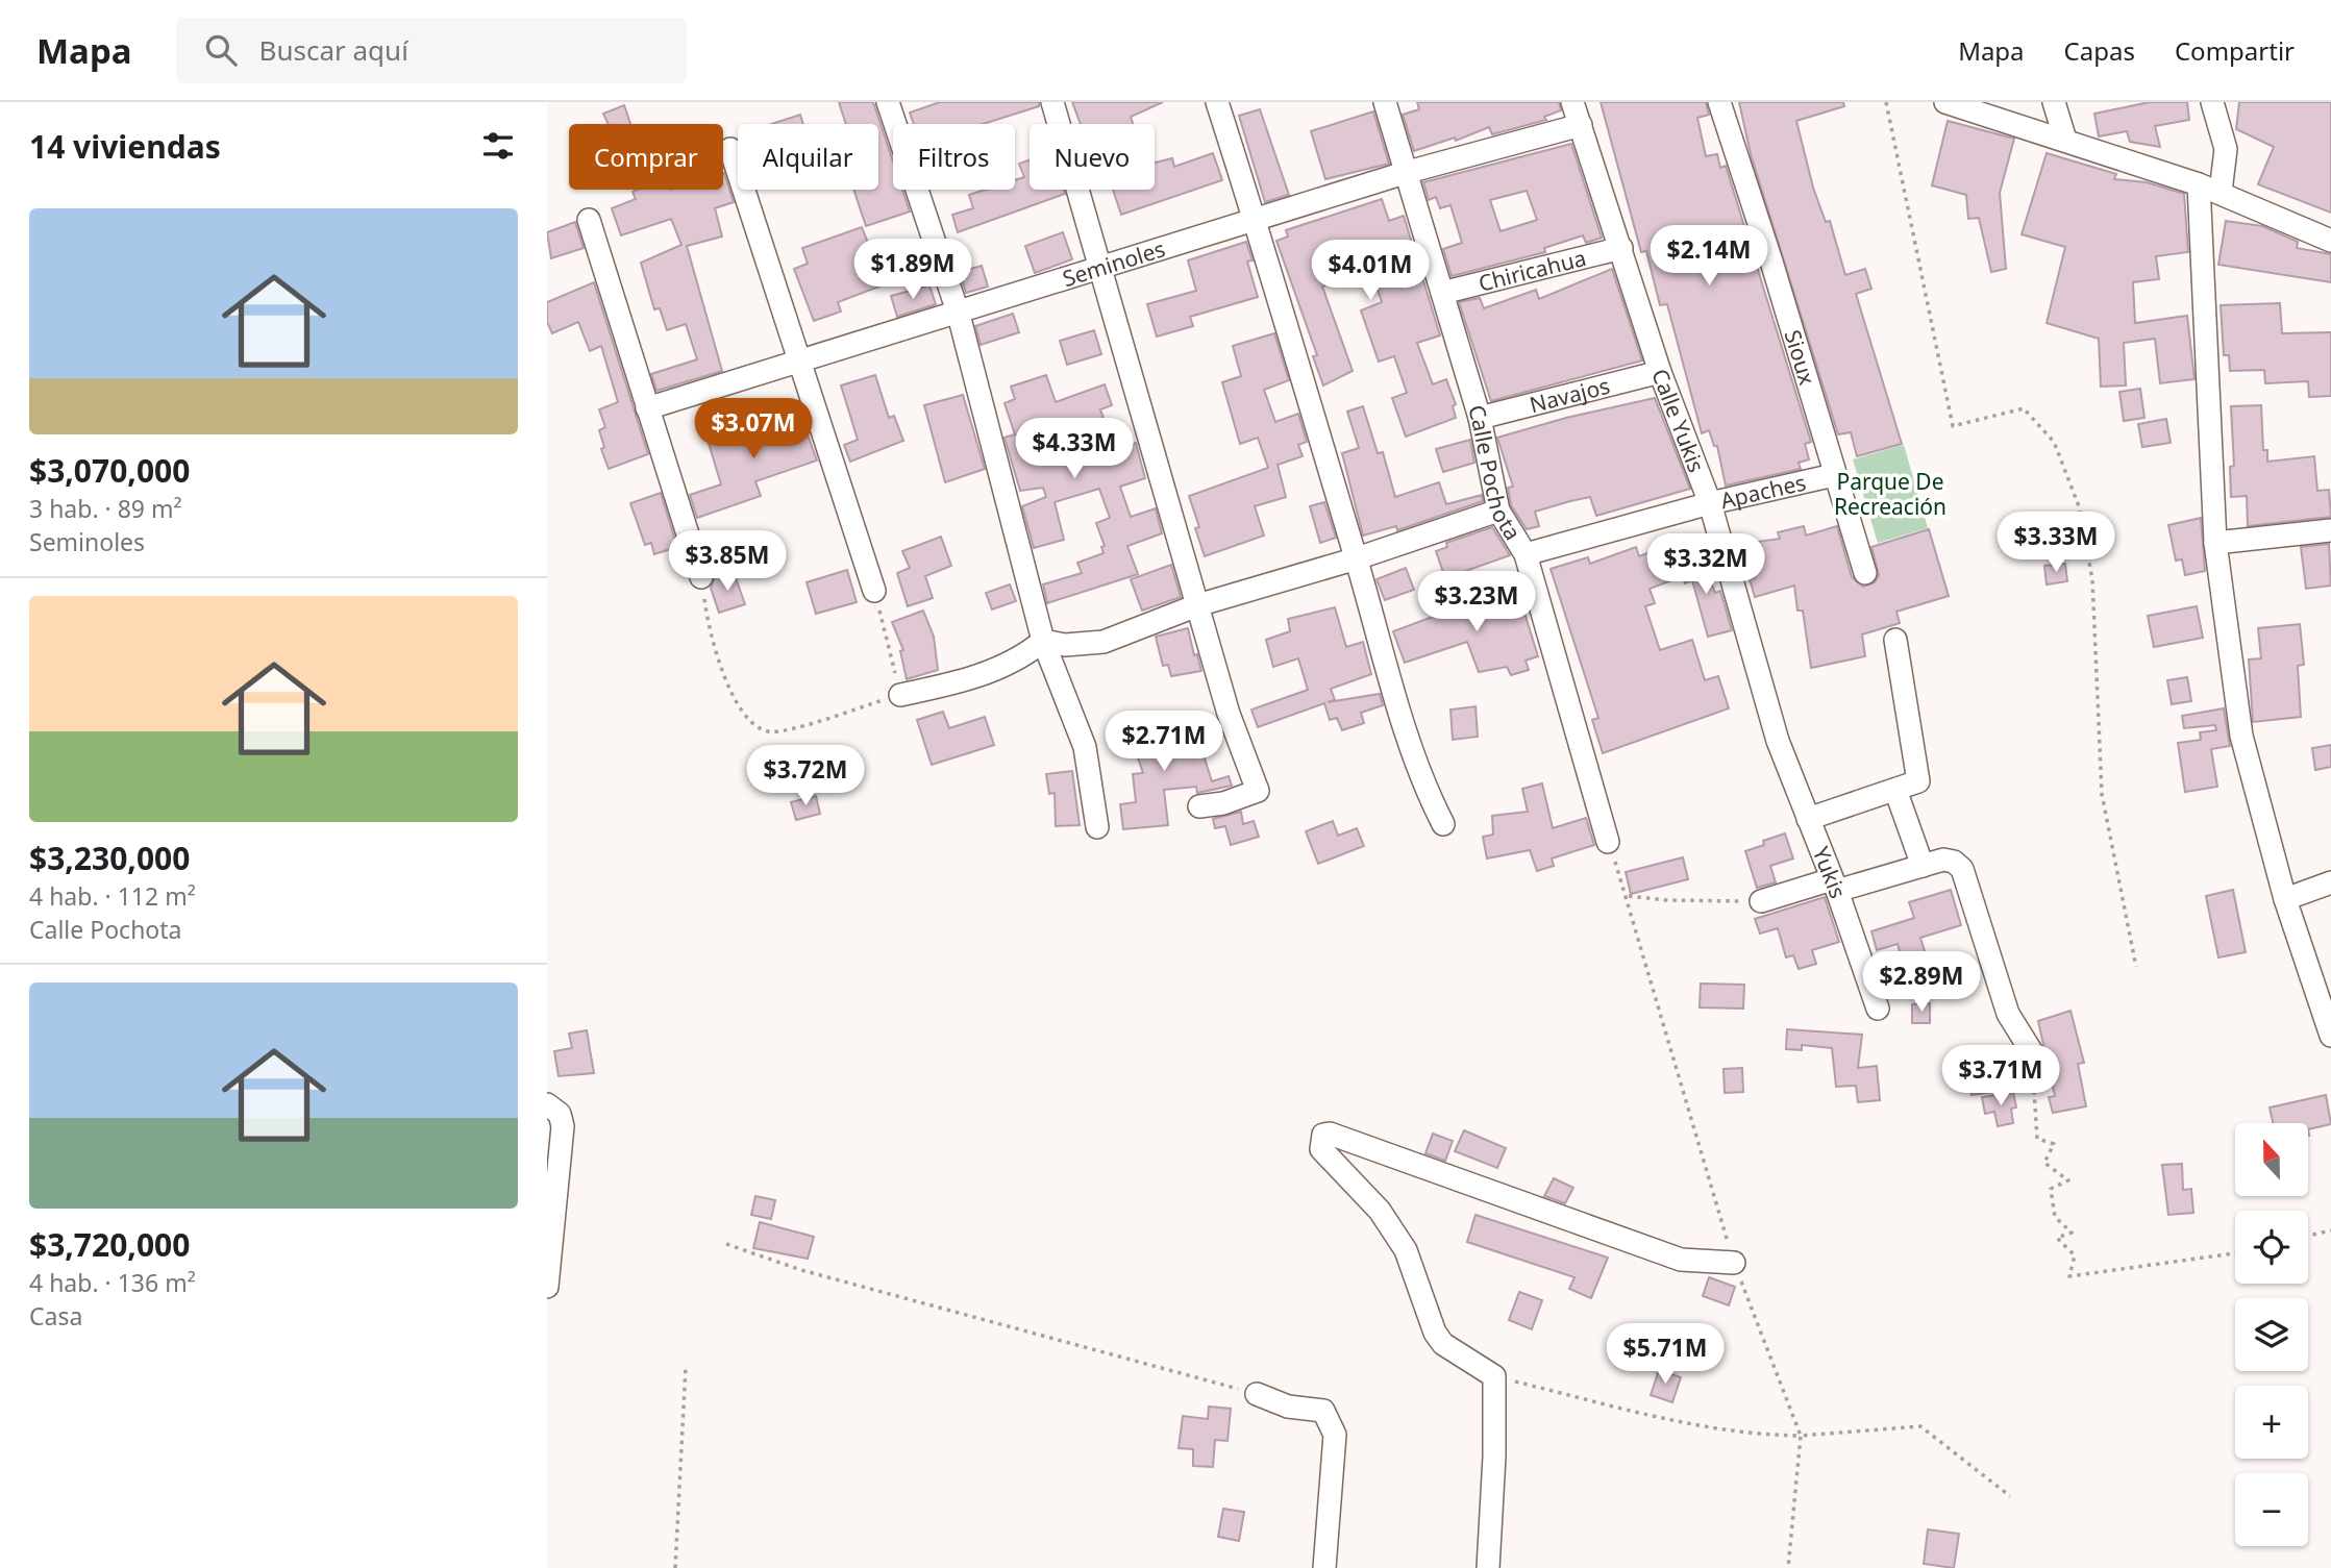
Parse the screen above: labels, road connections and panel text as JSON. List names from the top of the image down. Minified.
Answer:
{"streets":{"street":["Seminoles","Chiricahua","Sioux","Navajos","Calle Yukis","Calle Pochota","Apaches","Yukis"]},"crossings":[["Seminoles","Calle Yukis"],["Seminoles","Calle Pochota"],["Chiricahua","Calle Yukis"],["Chiricahua","Calle Pochota"],["Sioux","Apaches"],["Navajos","Calle Yukis"],["Navajos","Calle Pochota"],["Calle Yukis","Apaches"],["Calle Yukis","Yukis"],["Calle Pochota","Apaches"]],"parks":["Parque De Recreación"],"north":"top","page":{"header":"Mapa","search":"Buscar aquí","nav":["Mapa","Capas","Compartir"],"heading":"14 viviendas","chip":["Comprar","Alquilar","Filtros","Nuevo"],"list":[{"name":"$3,070,000","note":"3 hab. · 89 m² · Seminoles"},{"name":"$3,230,000","note":"4 hab. · 112 m² · Calle Pochota"},{"name":"$3,720,000","note":"4 hab. · 136 m² · Casa"}],"price":["$2.14M","$1.89M","$4.01M","$3.07M","$4.33M","$3.33M","$3.85M","$3.32M","$3.23M","$2.71M","$3.72M","$2.89M","$3.71M","$5.71M"],"map_buttons":["+","−"]}}
